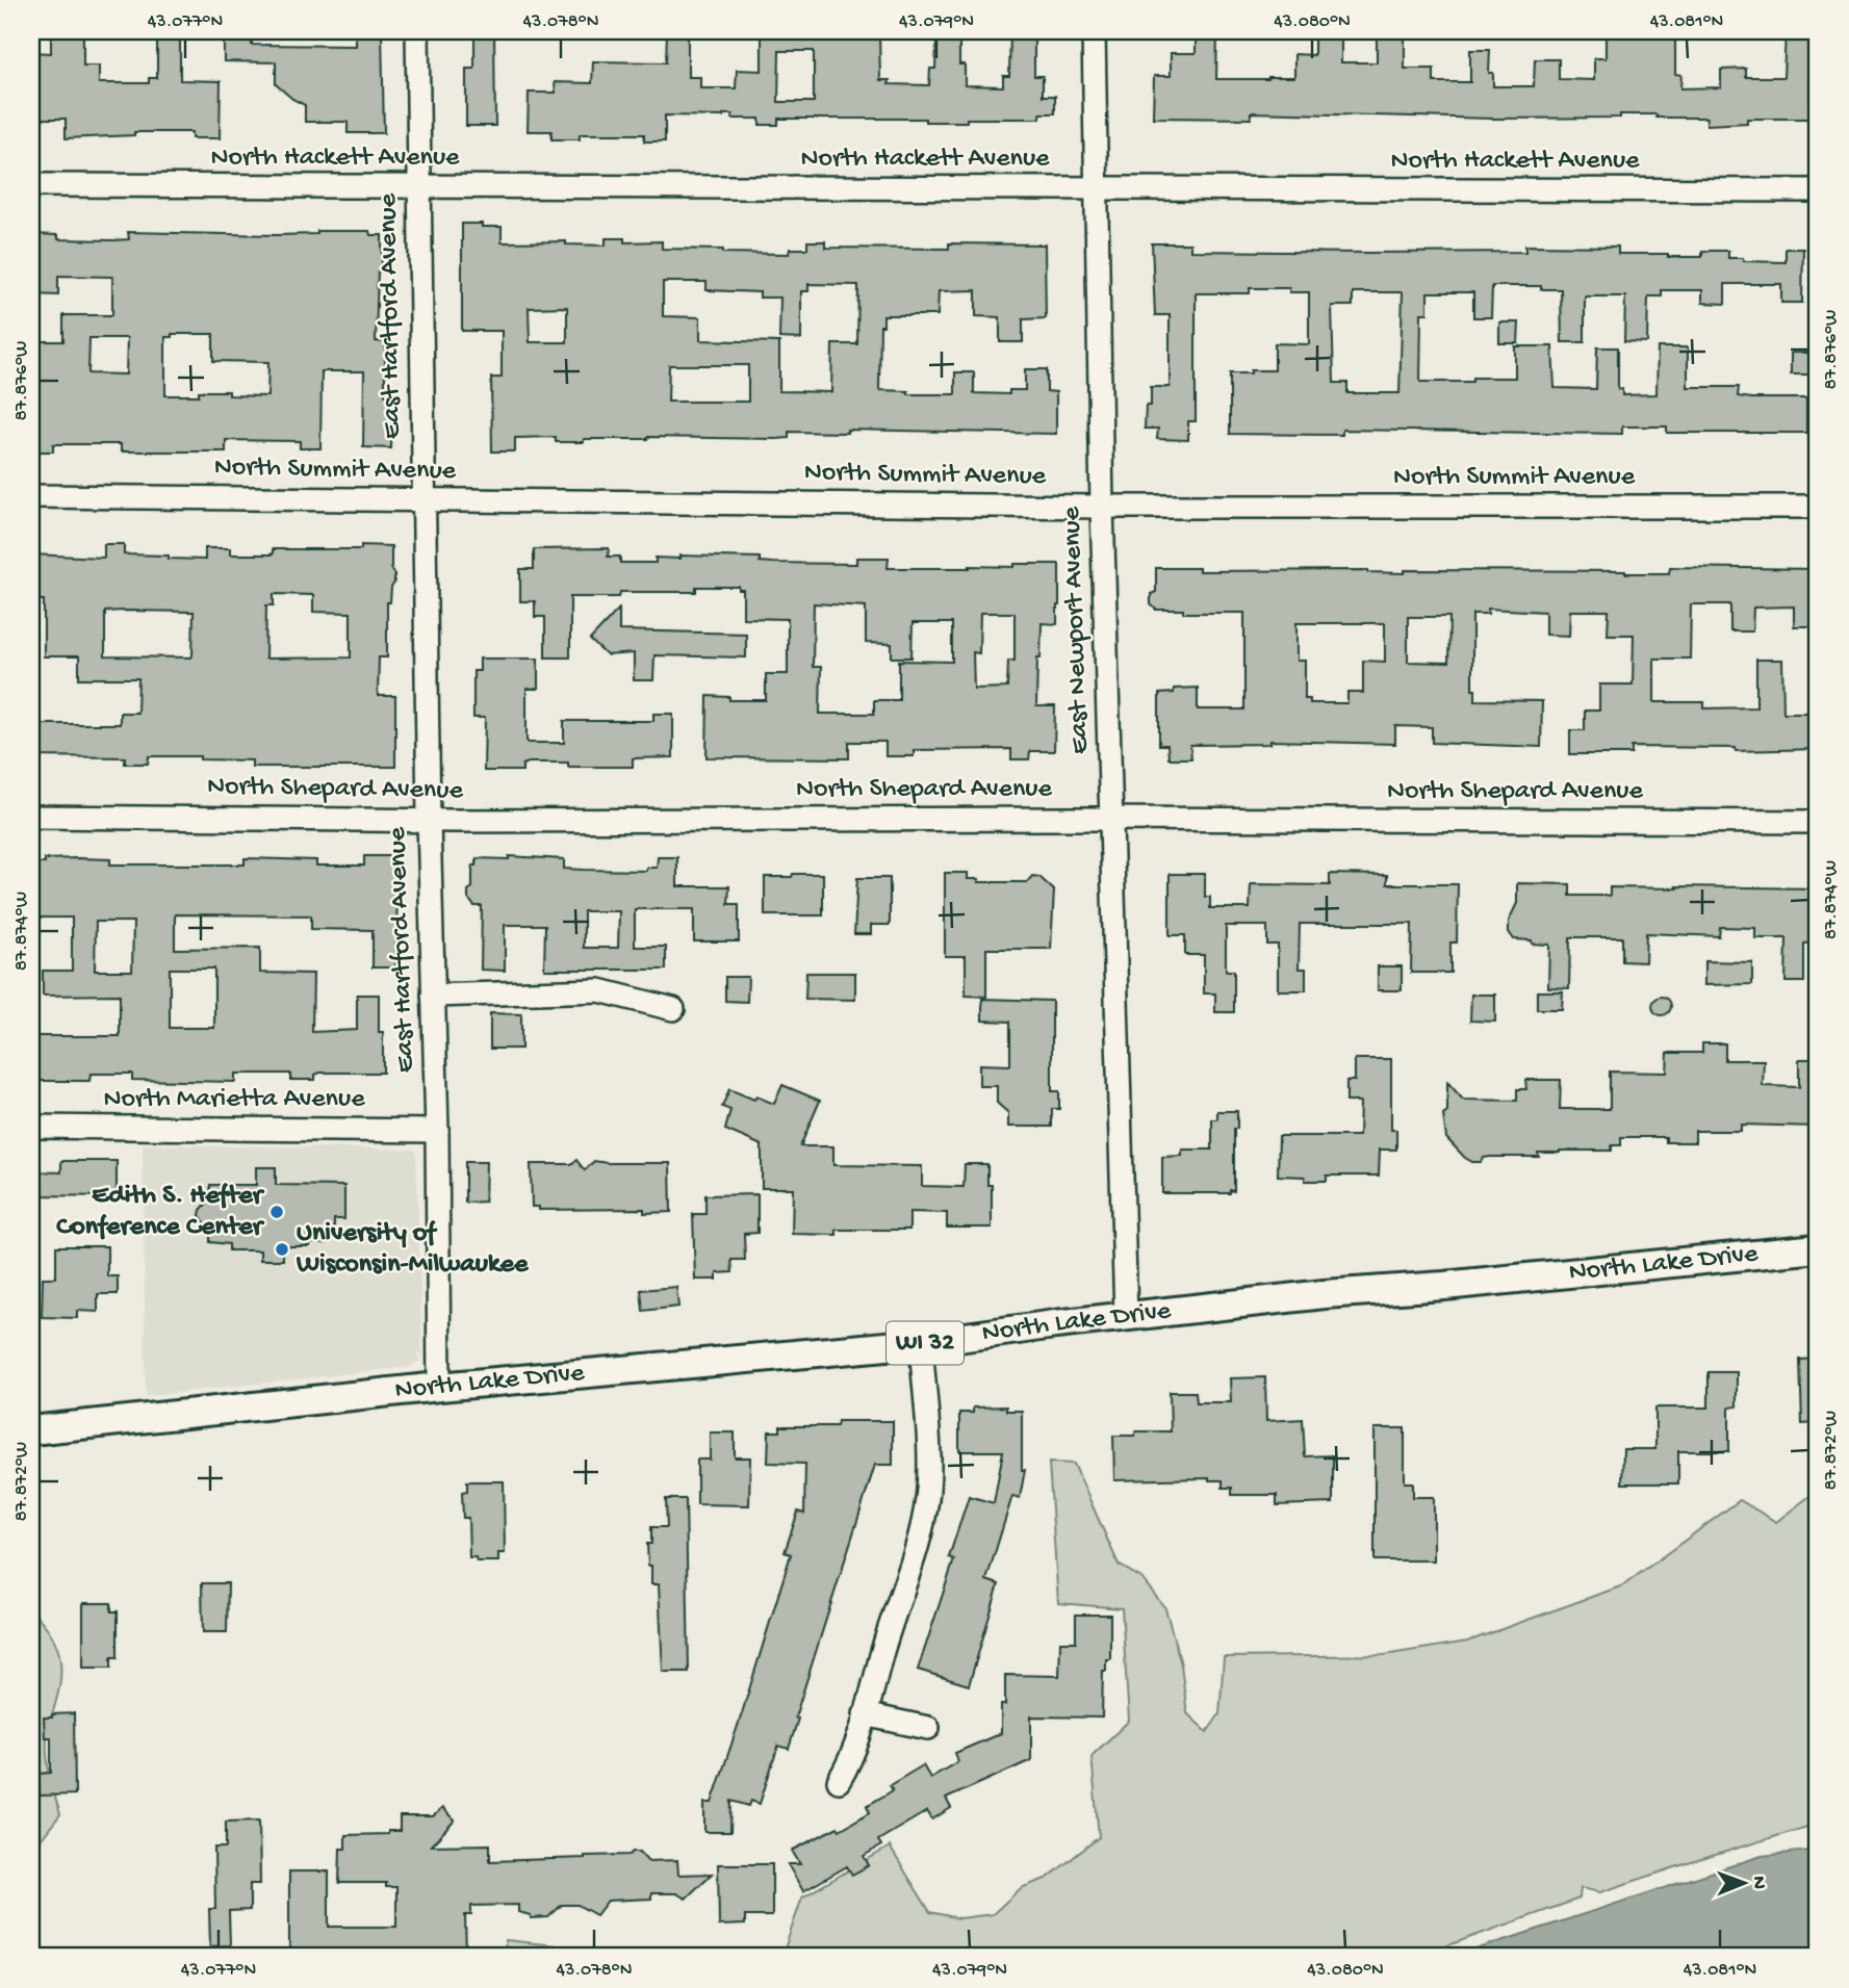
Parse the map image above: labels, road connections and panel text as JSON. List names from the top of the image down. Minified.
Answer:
{"streets":{"main road":["North Lake Drive","WI 32"],"street":["North Hackett Avenue","East Hartford Avenue","North Summit Avenue","East Newport Avenue","North Shepard Avenue","North Marietta Avenue"]},"crossings":[["North Hackett Avenue","East Hartford Avenue"],["North Hackett Avenue","East Newport Avenue"],["East Hartford Avenue","North Summit Avenue"],["East Hartford Avenue","North Shepard Avenue"],["East Hartford Avenue","North Marietta Avenue"],["East Hartford Avenue","North Lake Drive"],["North Summit Avenue","East Newport Avenue"],["East Newport Avenue","North Shepard Avenue"],["East Newport Avenue","North Lake Drive"]],"places":["Edith S. Hefter Conference Center","University of Wisconsin-Milwaukee"],"north":"right","coordinates":["43.077°N","43.078°N","43.079°N","43.080°N","43.081°N","87.876°W","87.874°W","87.872°W"]}
